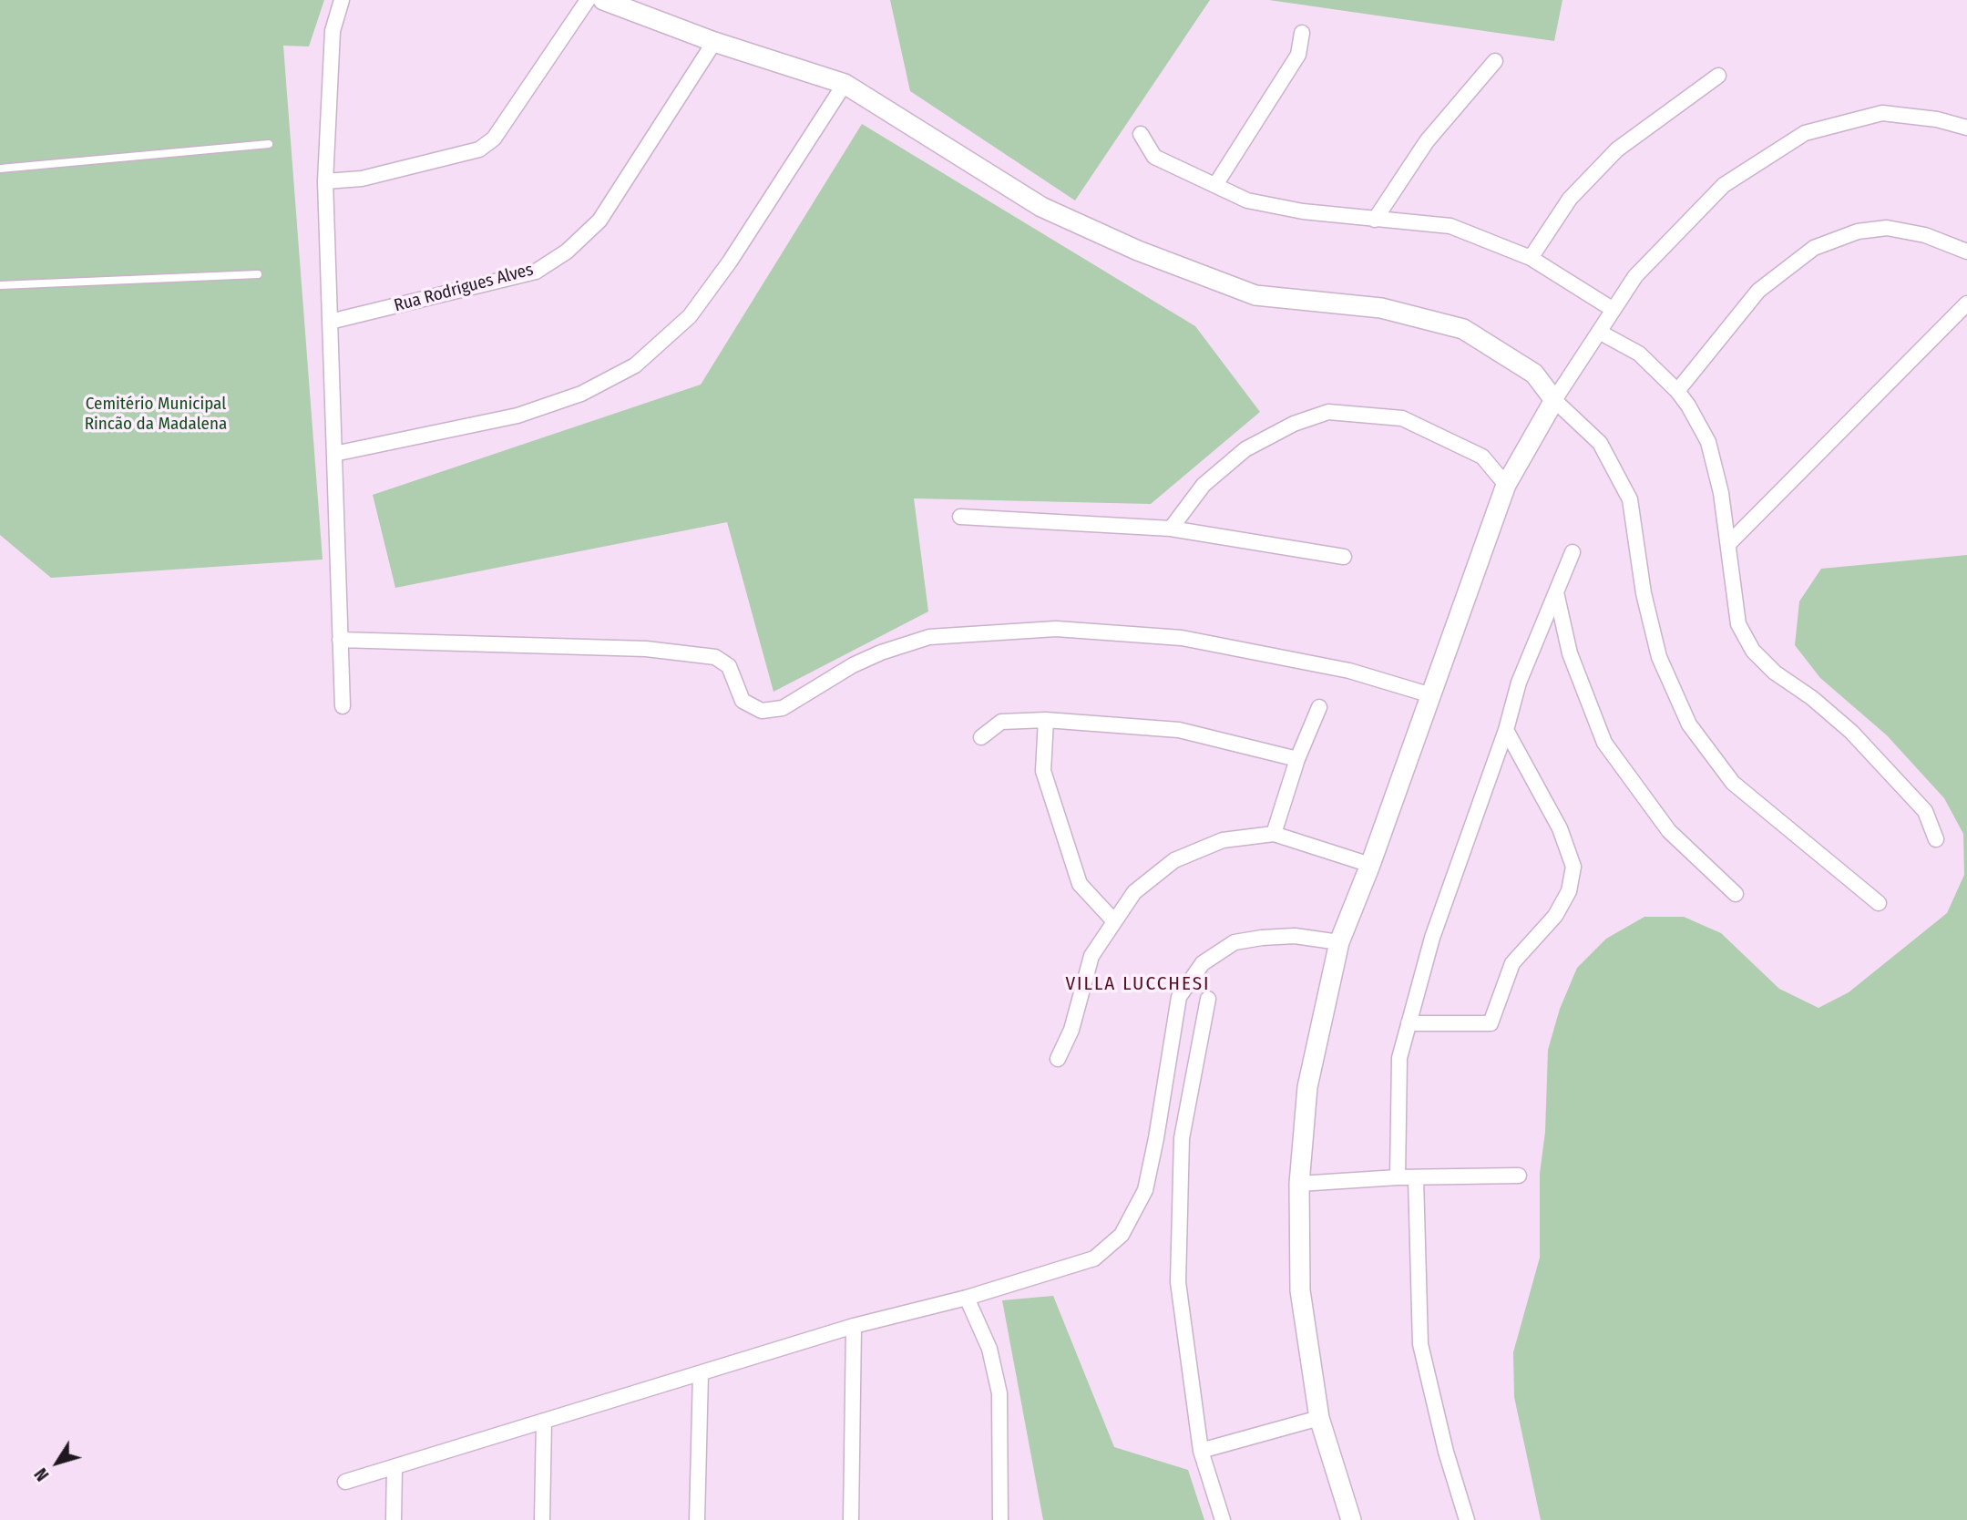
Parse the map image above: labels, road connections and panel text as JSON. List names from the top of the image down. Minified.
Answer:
{"streets":{"street":["Rua Rodrigues Alves"]},"districts":["VILLA LUCCHESI"],"parks":["Cemitério Municipal Rincão da Madalena"],"north":"bottom left"}
